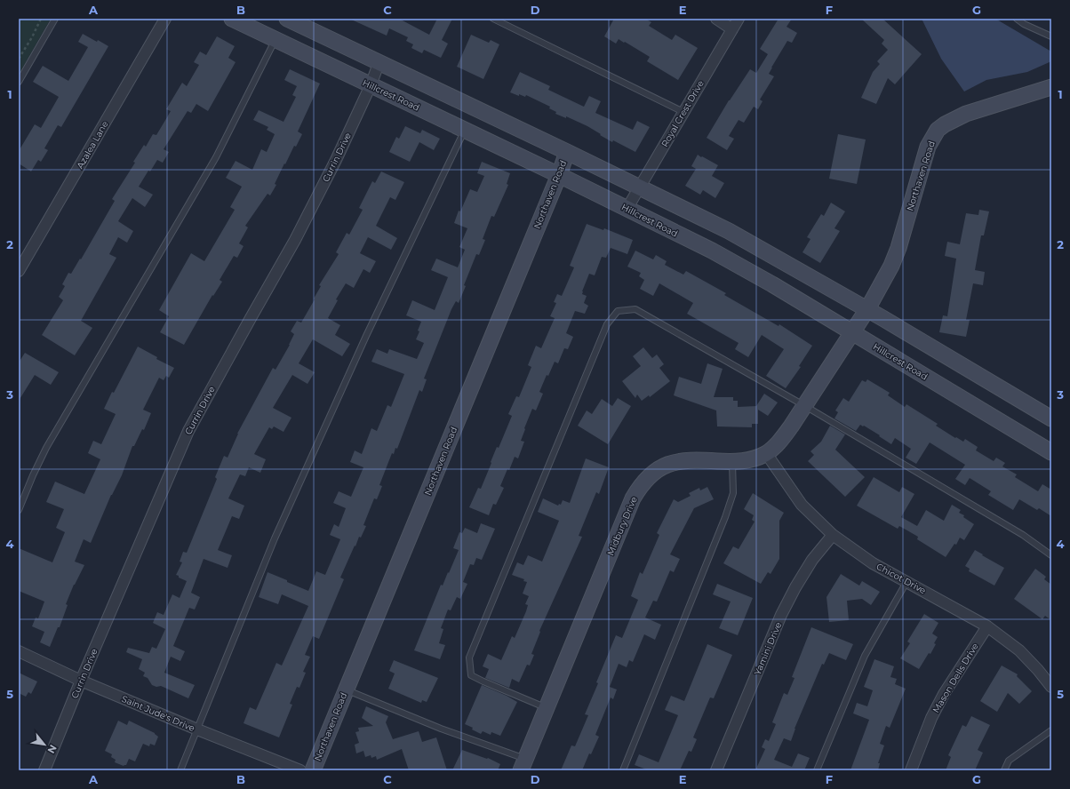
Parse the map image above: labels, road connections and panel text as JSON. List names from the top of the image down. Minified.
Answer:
{"streets":{"main road":["Hillcrest Road","Northaven Road","Midbury Drive"],"street":["Royal Crest Drive","Azalea Lane","Currin Drive","Chicot Drive","Yamini Drive","Mason Dells Drive","Saint Jude's Drive"]},"crossings":[["Hillcrest Road","Royal Crest Drive"],["Hillcrest Road","Currin Drive"],["Hillcrest Road","Northaven Road"],["Hillcrest Road","Midbury Drive"],["Currin Drive","Saint Jude's Drive"],["Northaven Road","Midbury Drive"],["Midbury Drive","Chicot Drive"],["Chicot Drive","Yamini Drive"],["Chicot Drive","Mason Dells Drive"]],"north":"bottom right","grid":{"columns":["A","B","C","D","E","F","G"],"rows":["1","2","3","4","5"]}}
